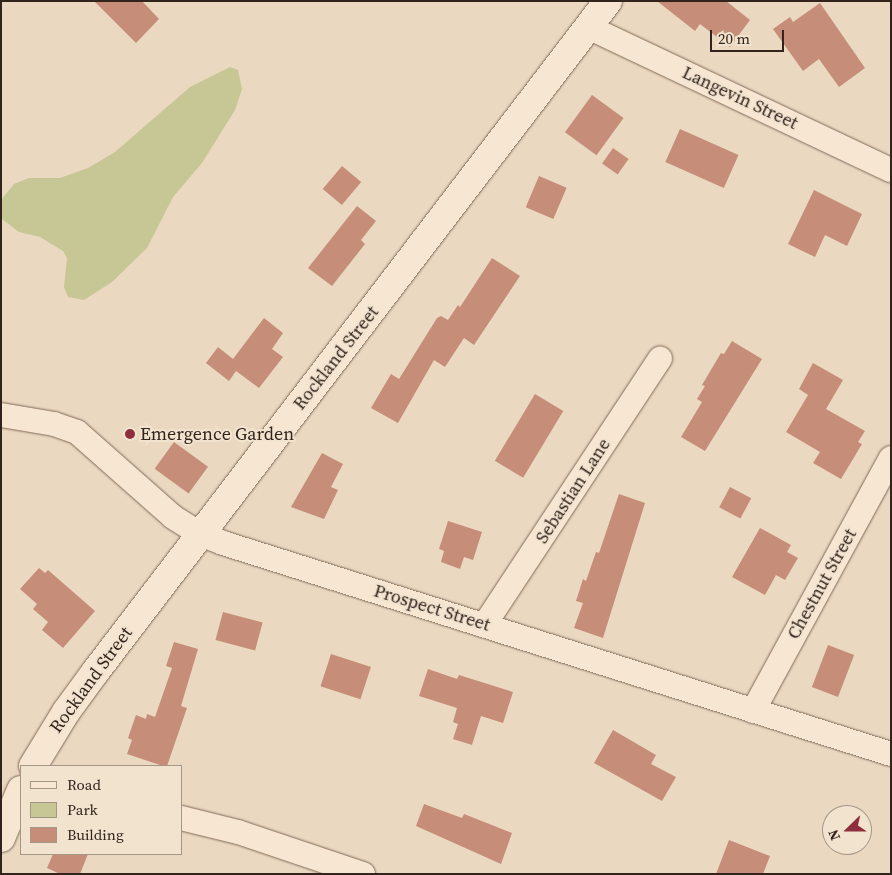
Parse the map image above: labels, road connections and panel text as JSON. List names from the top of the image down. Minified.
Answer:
{"streets":{"street":["Langevin Street","Rockland Street","Sebastian Lane","Chestnut Street","Prospect Street"]},"crossings":[["Langevin Street","Rockland Street"],["Rockland Street","Prospect Street"],["Sebastian Lane","Prospect Street"],["Chestnut Street","Prospect Street"]],"places":["Emergence Garden"],"legend":["Road","Park","Building"],"scale_bar":"20 m","north":"left"}
